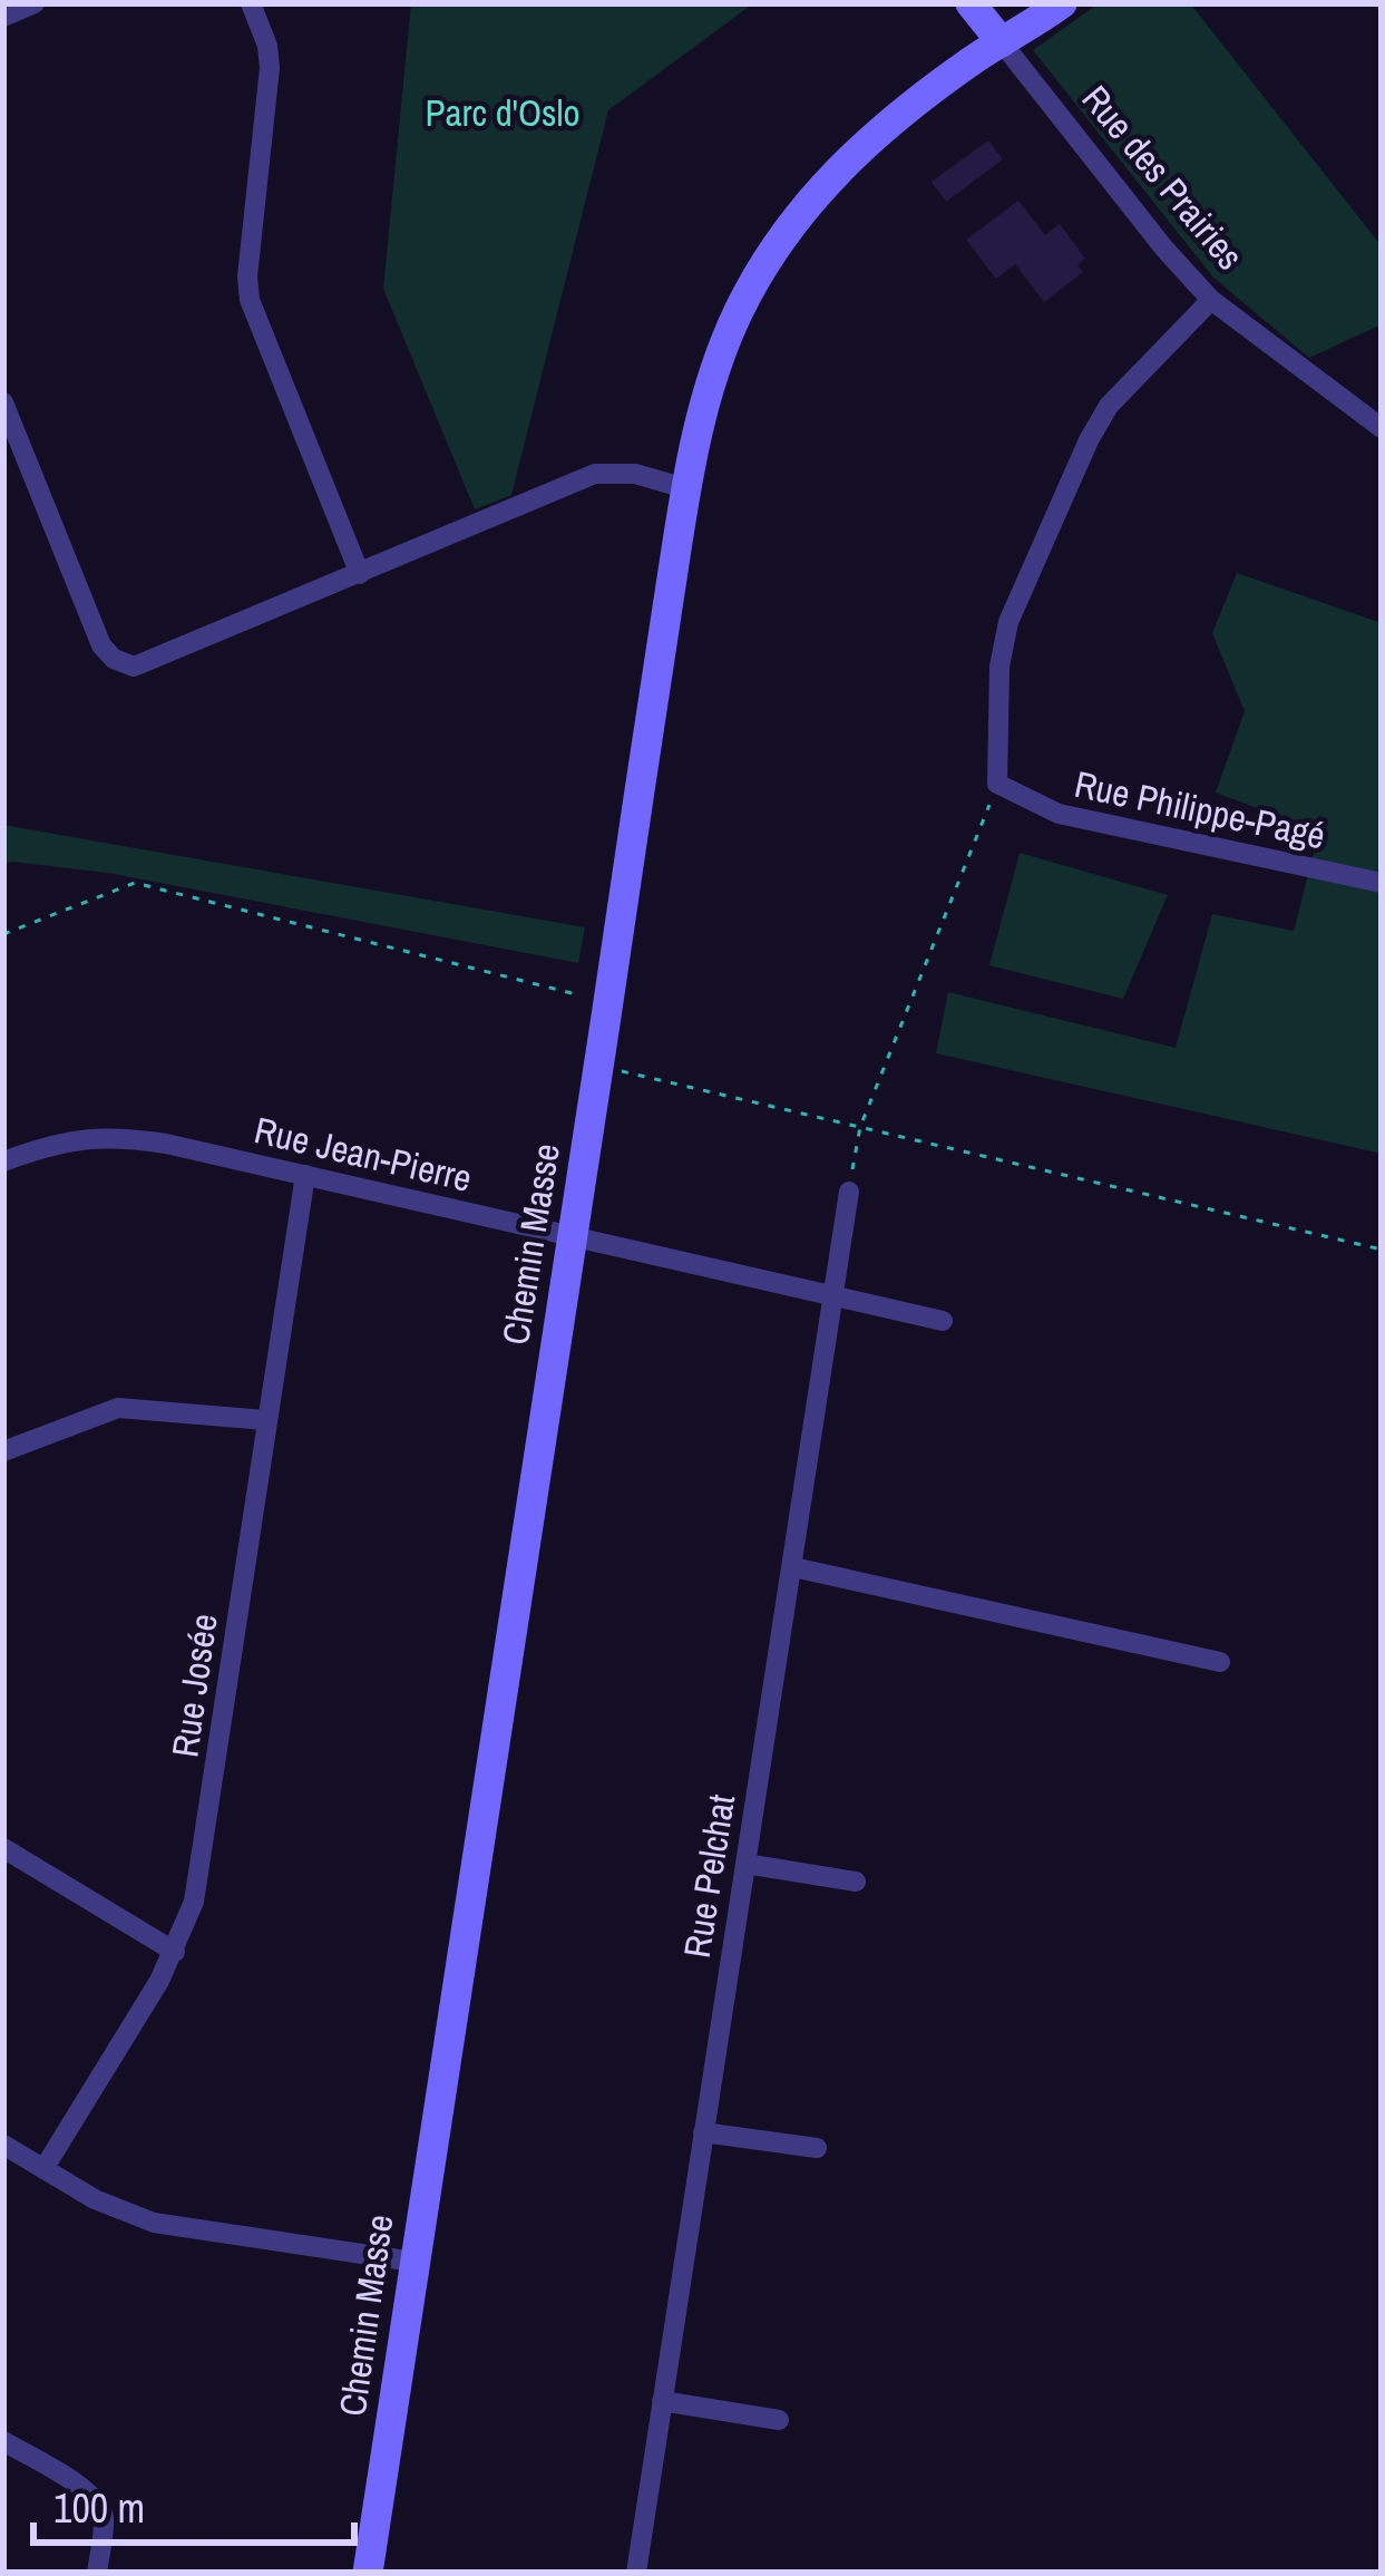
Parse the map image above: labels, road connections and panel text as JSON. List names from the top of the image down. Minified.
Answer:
{"streets":{"street":["Rue des Prairies","Rue Philippe-Pagé","Rue Jean-Pierre","Chemin Masse","Rue Josée","Rue Pelchat"]},"crossings":[["Rue des Prairies","Chemin Masse"],["Rue Jean-Pierre","Chemin Masse"],["Rue Jean-Pierre","Rue Josée"],["Rue Jean-Pierre","Rue Pelchat"]],"parks":["Parc d'Oslo"],"scale_bar":"100 m"}
